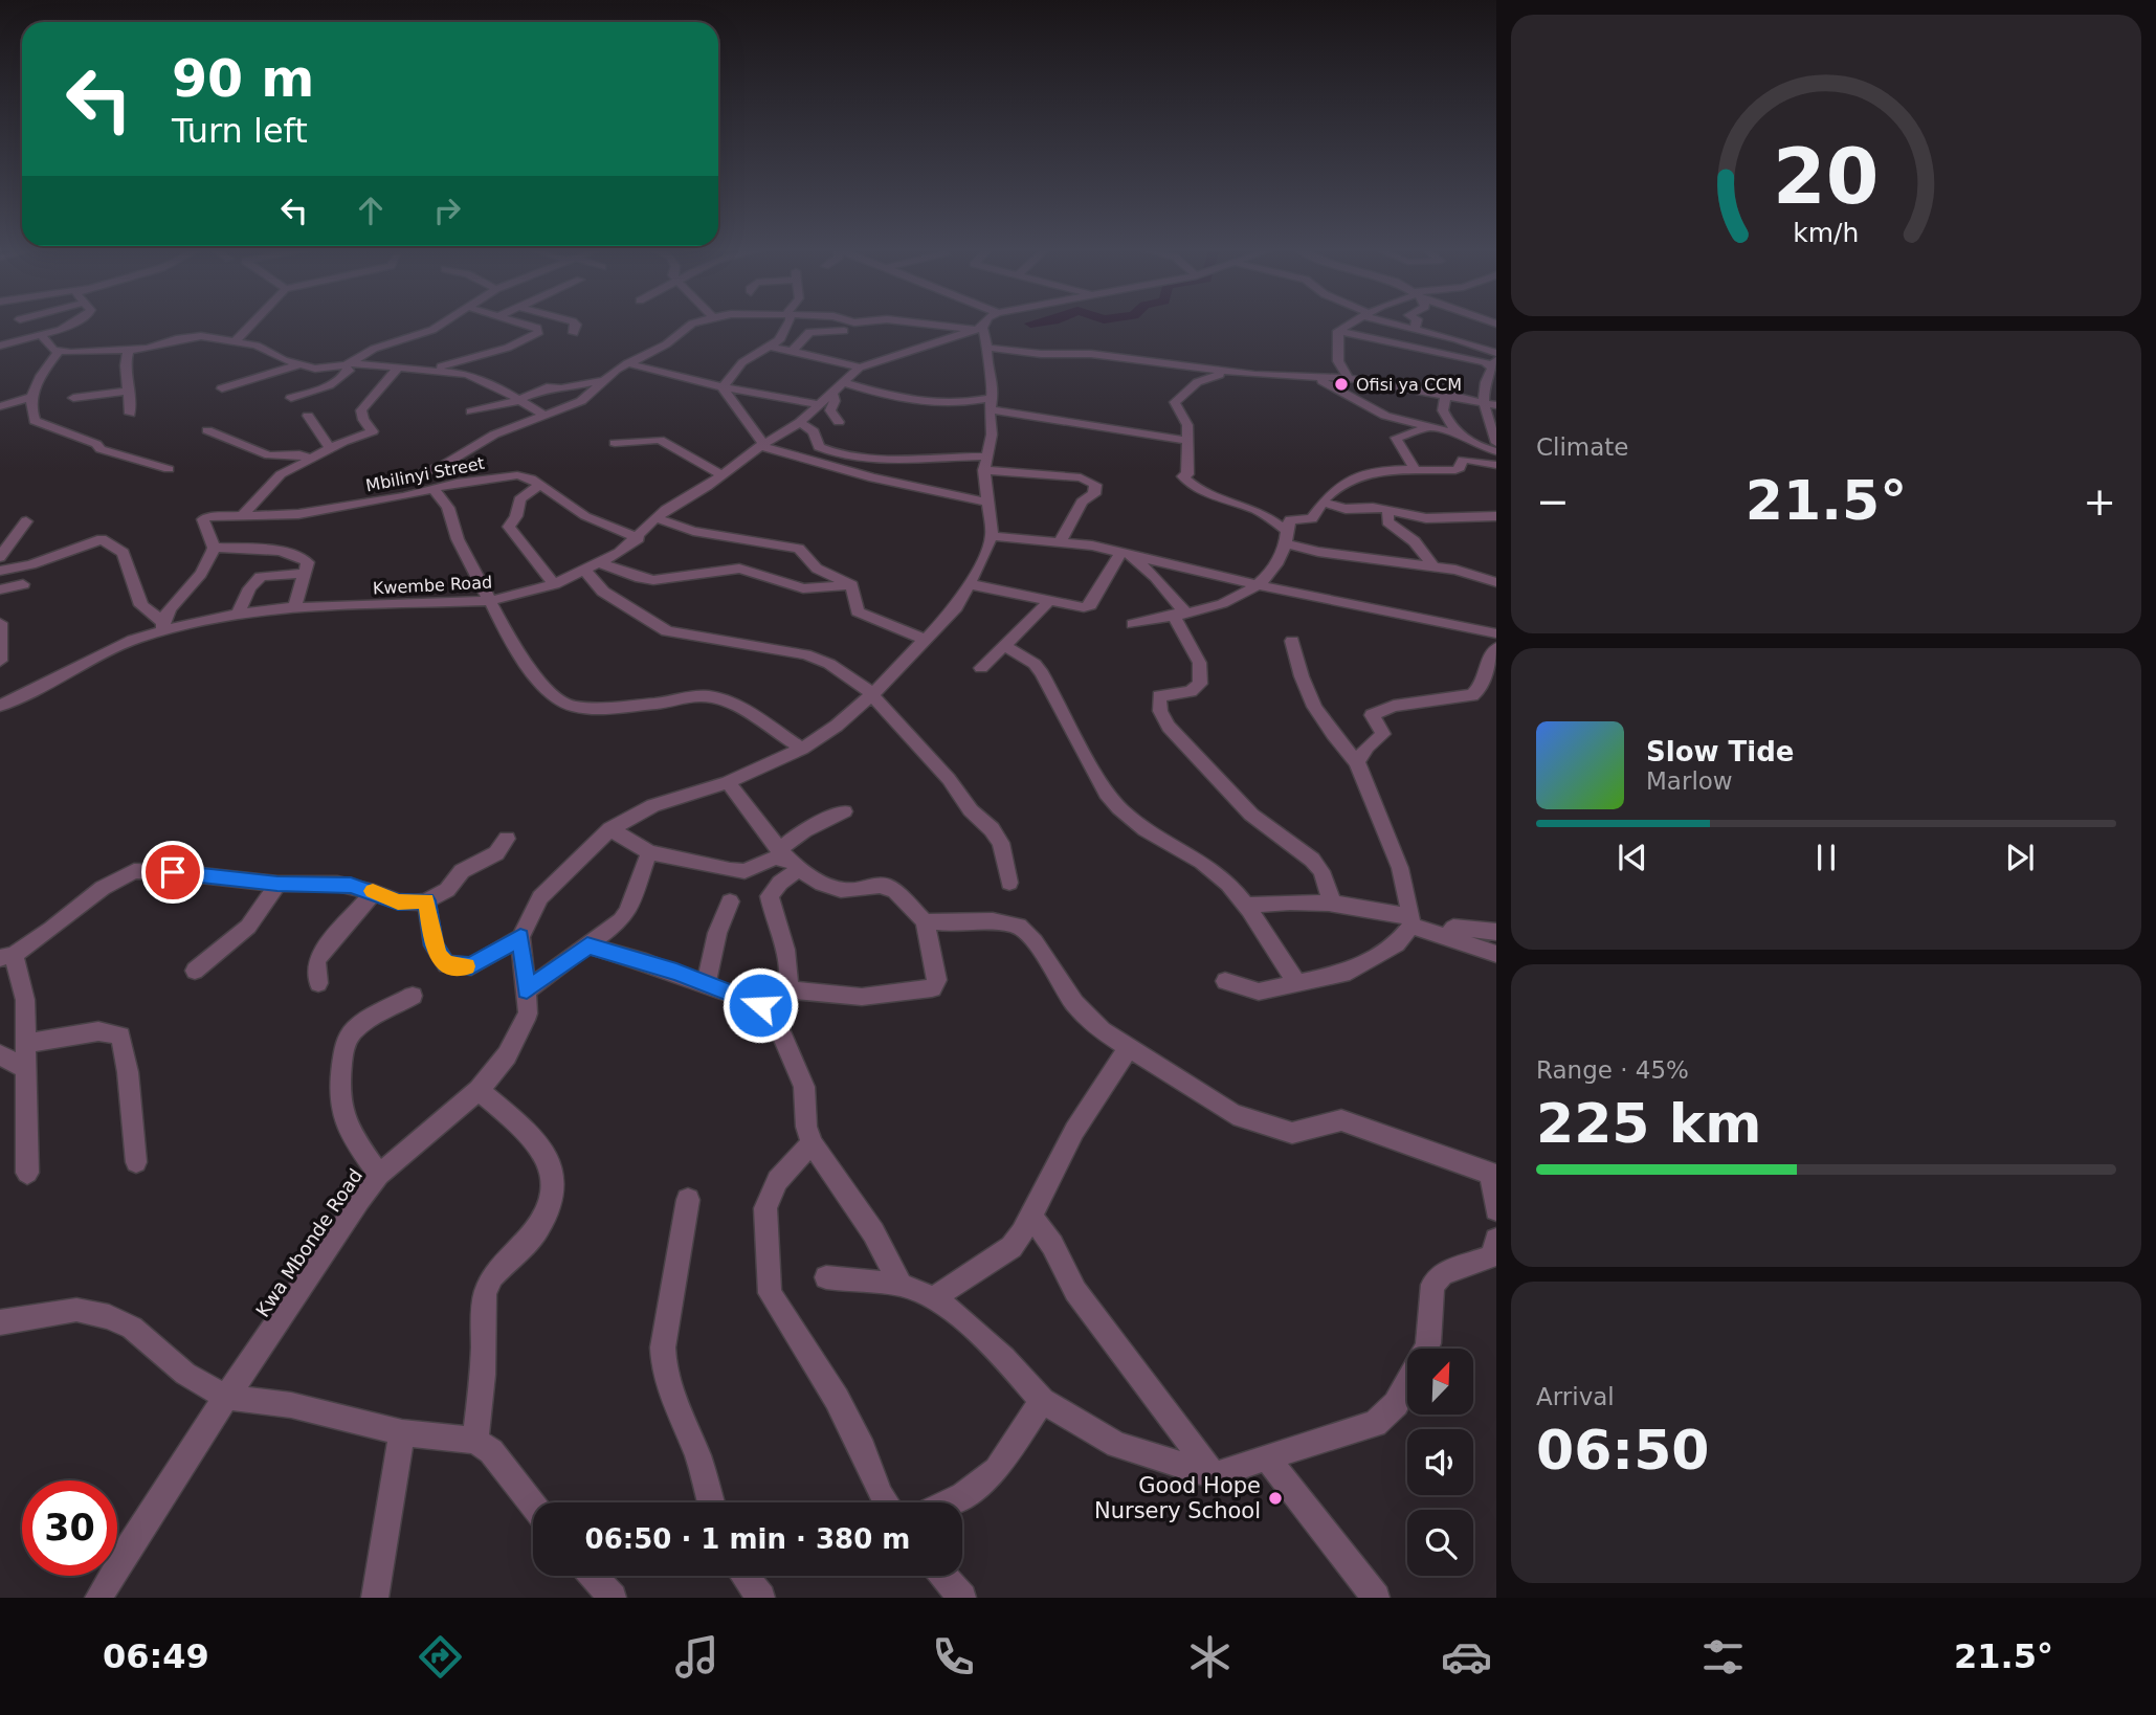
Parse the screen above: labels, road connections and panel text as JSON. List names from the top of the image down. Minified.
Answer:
{"streets":{"street":["Mbilinyi Street","Kwembe Road","Kwa Mbonde Road"]},"crossings":[["Mbilinyi Street","Kwembe Road"]],"places":["Ofisi ya CCM","Good Hope Nursery School"],"north":"top right","page":{"turn":["90 m","Turn left"],"tile":["Climate",["Range · 45%","225 km"],["Arrival","06:50"]],"heat":["−","21.5°","+"],"song":["Slow Tide","Marlow"],"limit":"30","trip":"06:50 · 1 min · 380 m","tabs":["06:49","21.5°"],"gauge":["20","km/h"]}}
